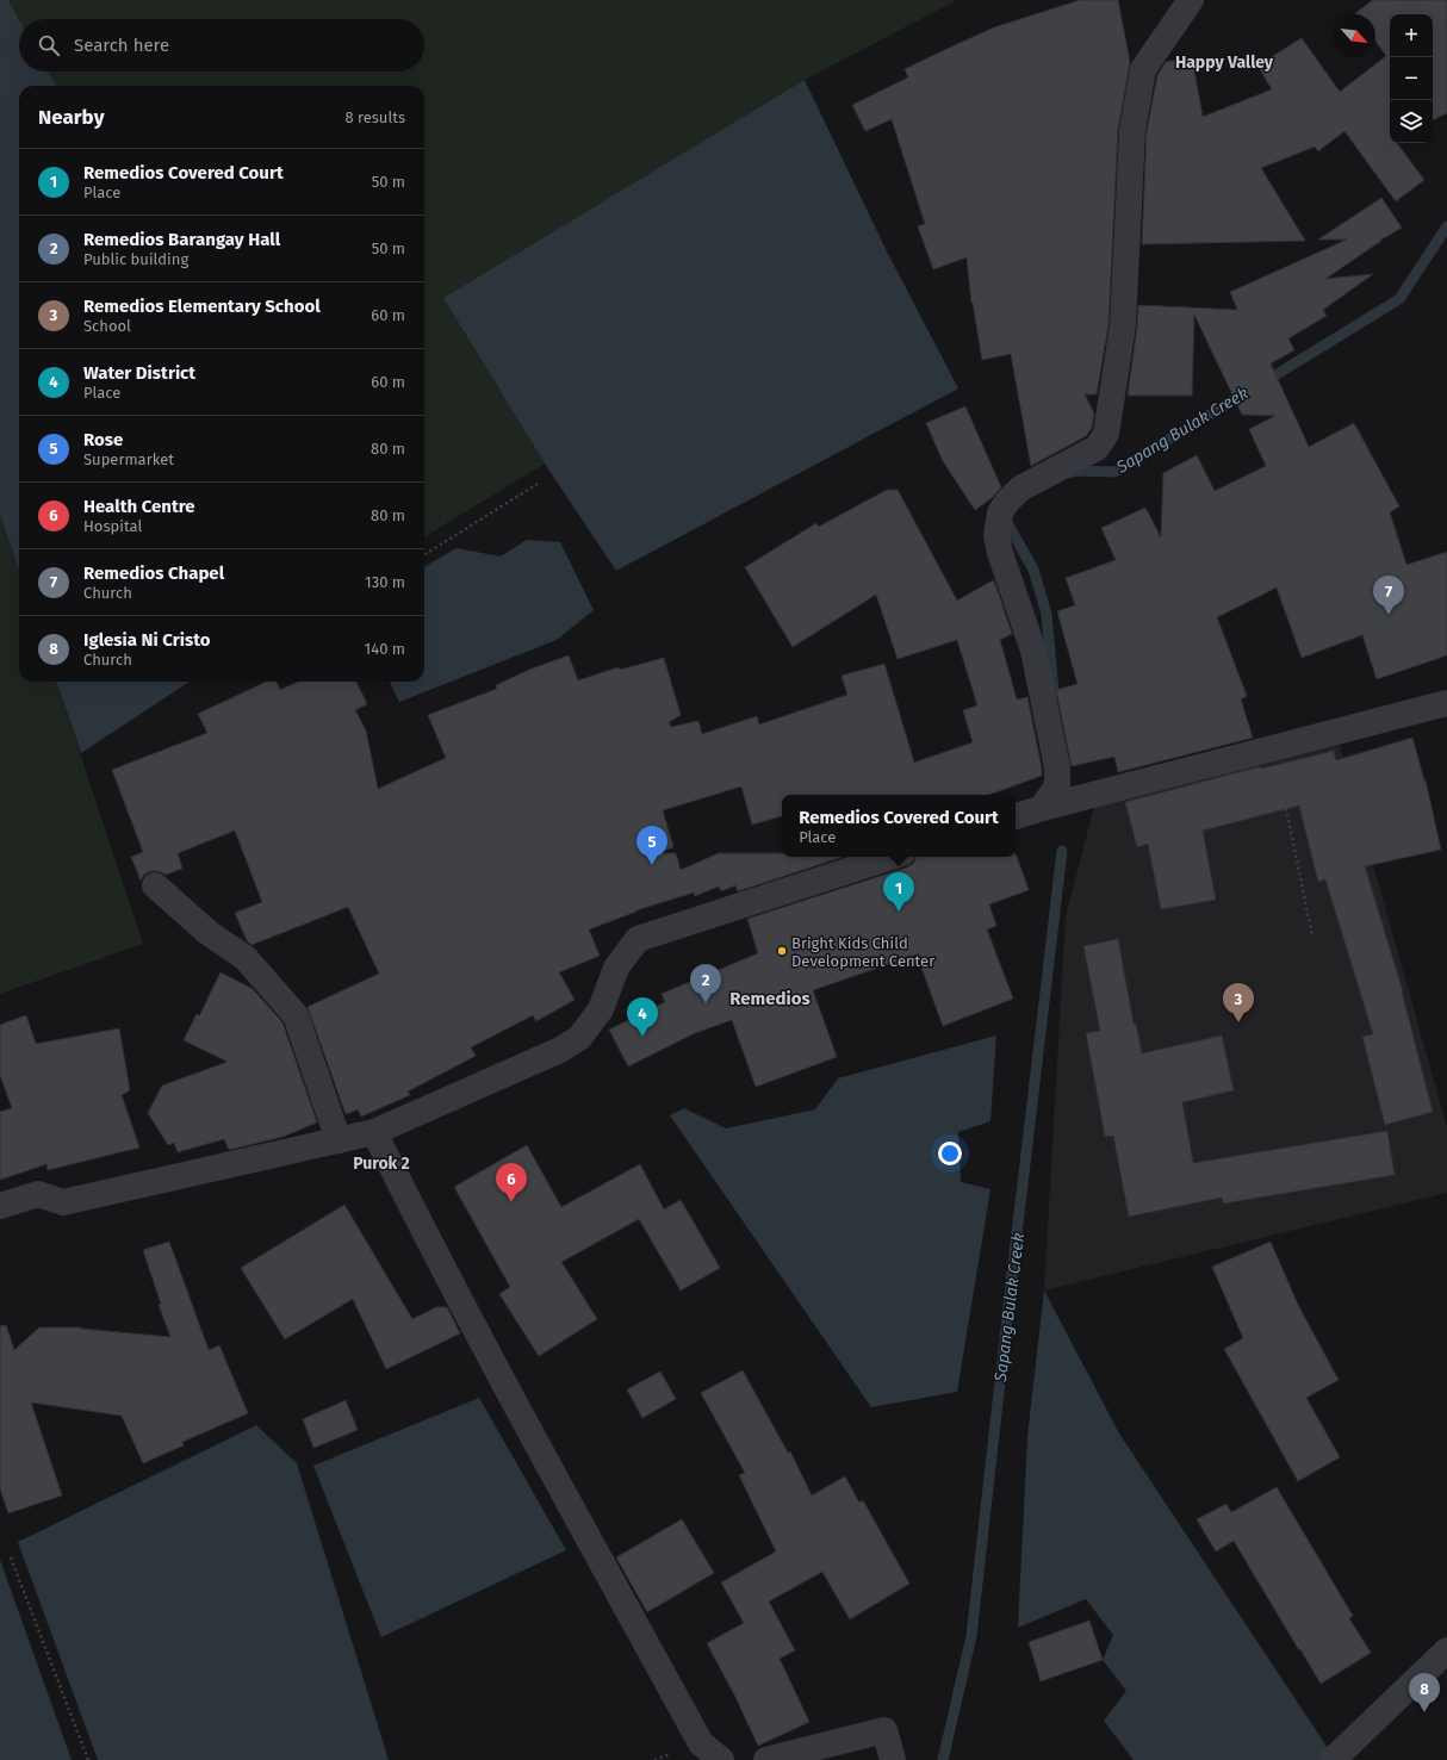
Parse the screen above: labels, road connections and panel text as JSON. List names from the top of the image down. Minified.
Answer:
{"districts":["Happy Valley","Remedios","Purok 2"],"water":["Sapang Bulak Creek"],"places":["Bright Kids Child Development Center"],"north":"bottom right","page":{"map_buttons":["+","−"],"search":"Search here","heading":["Nearby","8 results"],"list":[{"mark":"1","name":"Remedios Covered Court","note":"Place","value":"50 m"},{"mark":"2","name":"Remedios Barangay Hall","note":"Public building","value":"50 m"},{"mark":"3","name":"Remedios Elementary School","note":"School","value":"60 m"},{"mark":"4","name":"Water District","note":"Place","value":"60 m"},{"mark":"5","name":"Rose","note":"Supermarket","value":"80 m"},{"mark":"6","name":"Health Centre","note":"Hospital","value":"80 m"},{"mark":"7","name":"Remedios Chapel","note":"Church","value":"130 m"},{"mark":"8","name":"Iglesia Ni Cristo","note":"Church","value":"140 m"}],"pins":["7","5","1","2","3","4","6","8"],"popup":["Remedios Covered Court","Place"]}}
